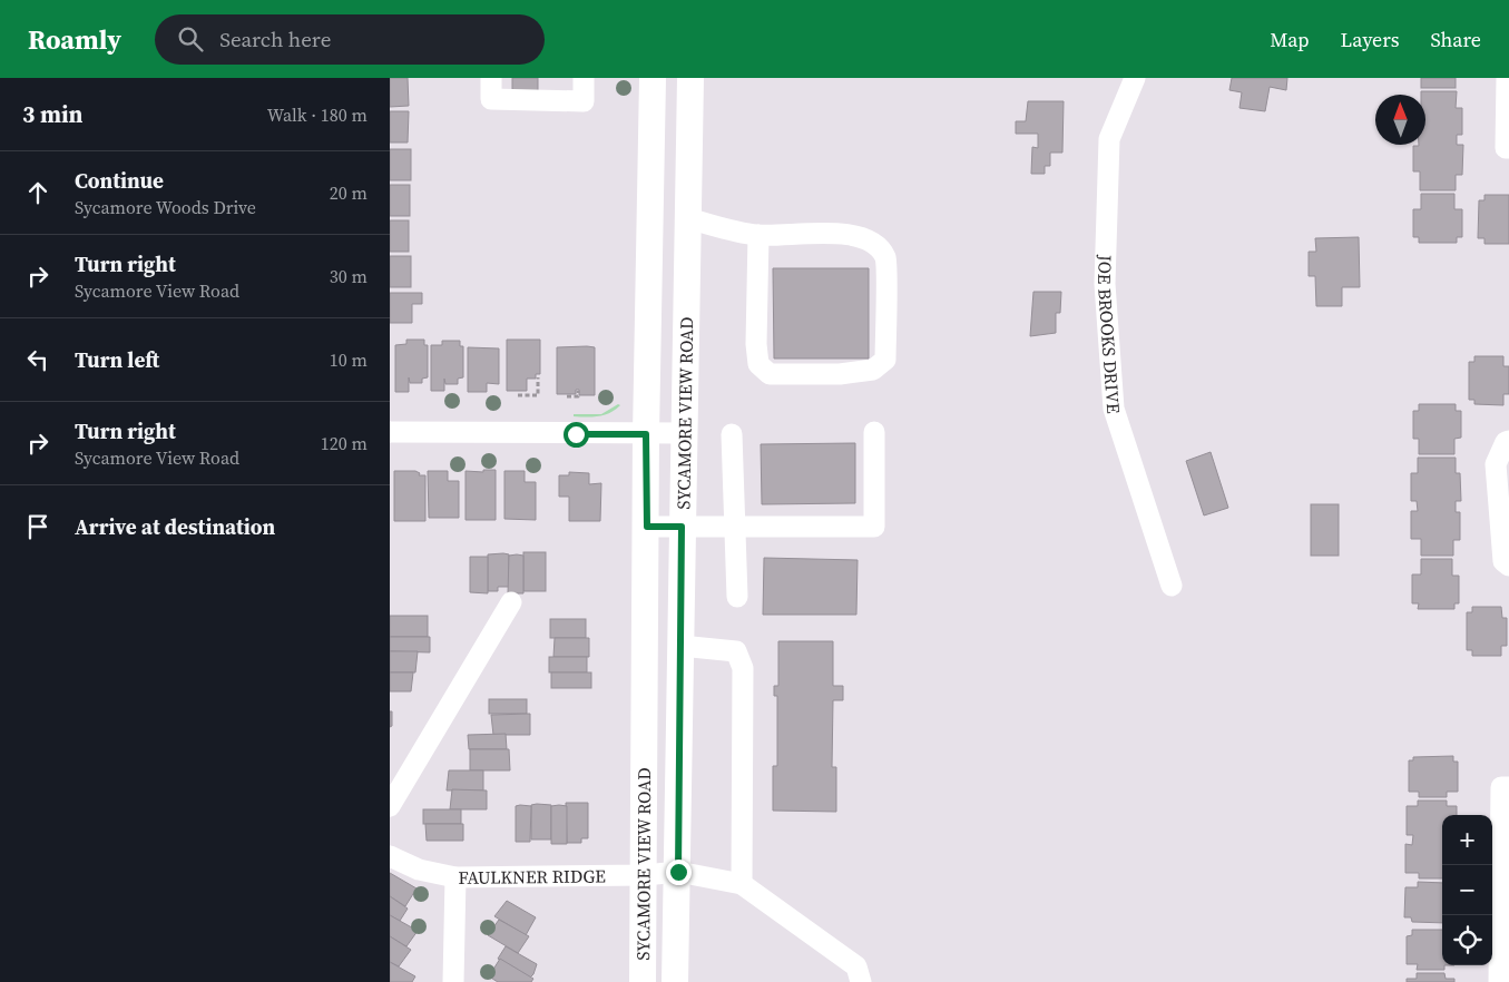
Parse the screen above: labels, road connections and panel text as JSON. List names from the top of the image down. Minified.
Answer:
{"streets":{"main road":["SYCAMORE VIEW ROAD"],"street":["JOE BROOKS DRIVE","FAULKNER RIDGE"]},"crossings":[["SYCAMORE VIEW ROAD","FAULKNER RIDGE"]],"north":"top","page":{"header":"Roamly","search":"Search here","nav":["Map","Layers","Share"],"heading":["3 min","Walk · 180 m"],"list":[["Continue","Sycamore Woods Drive","20 m"],["Turn right","Sycamore View Road","30 m"],["Turn left","10 m"],["Turn right","Sycamore View Road","120 m"],"Arrive at destination"],"map_buttons":["+","−"]}}
